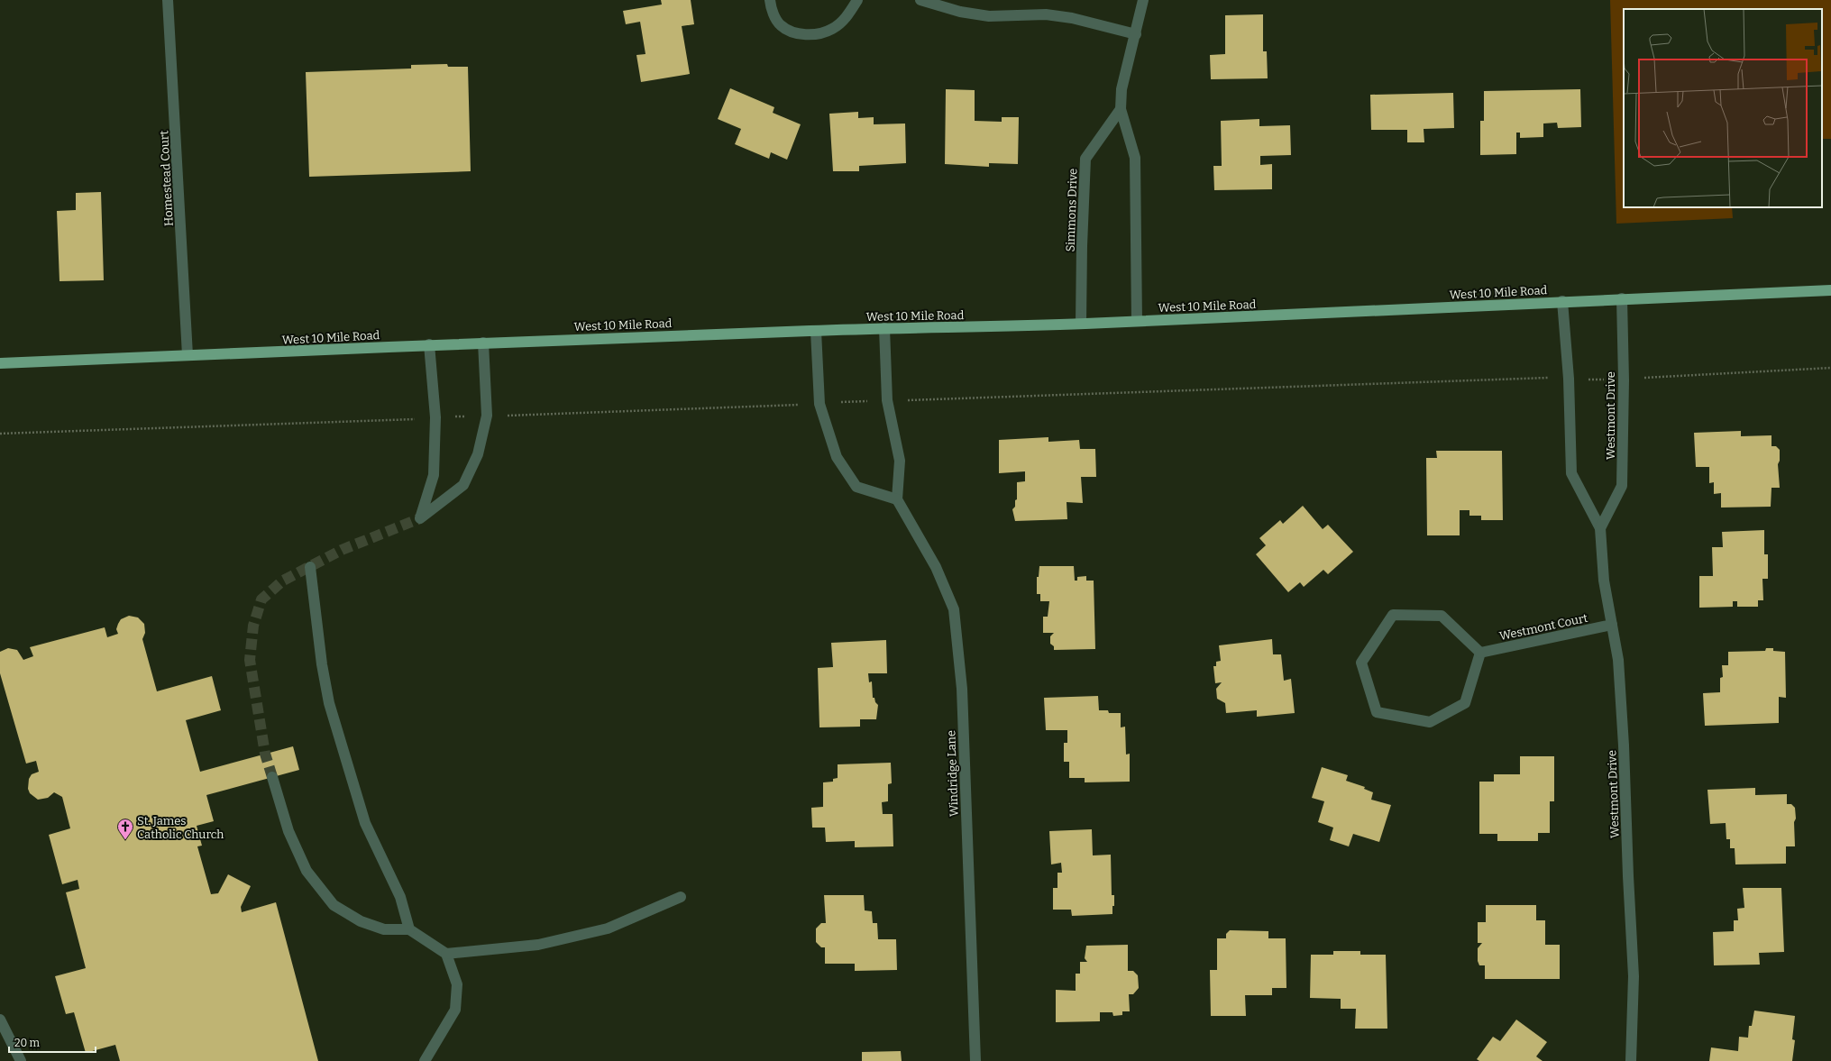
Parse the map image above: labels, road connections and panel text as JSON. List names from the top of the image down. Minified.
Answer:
{"streets":{"main road":["West 10 Mile Road"],"street":["Homestead Court","Simmons Drive","Westmont Drive","Westmont Court","Windridge Lane"]},"crossings":[["Homestead Court","West 10 Mile Road"],["Simmons Drive","West 10 Mile Road"],["West 10 Mile Road","Westmont Drive"],["Westmont Drive","Westmont Court"]],"places":{"church":["St. James Catholic Church"]},"scale_bar":"20 m"}
